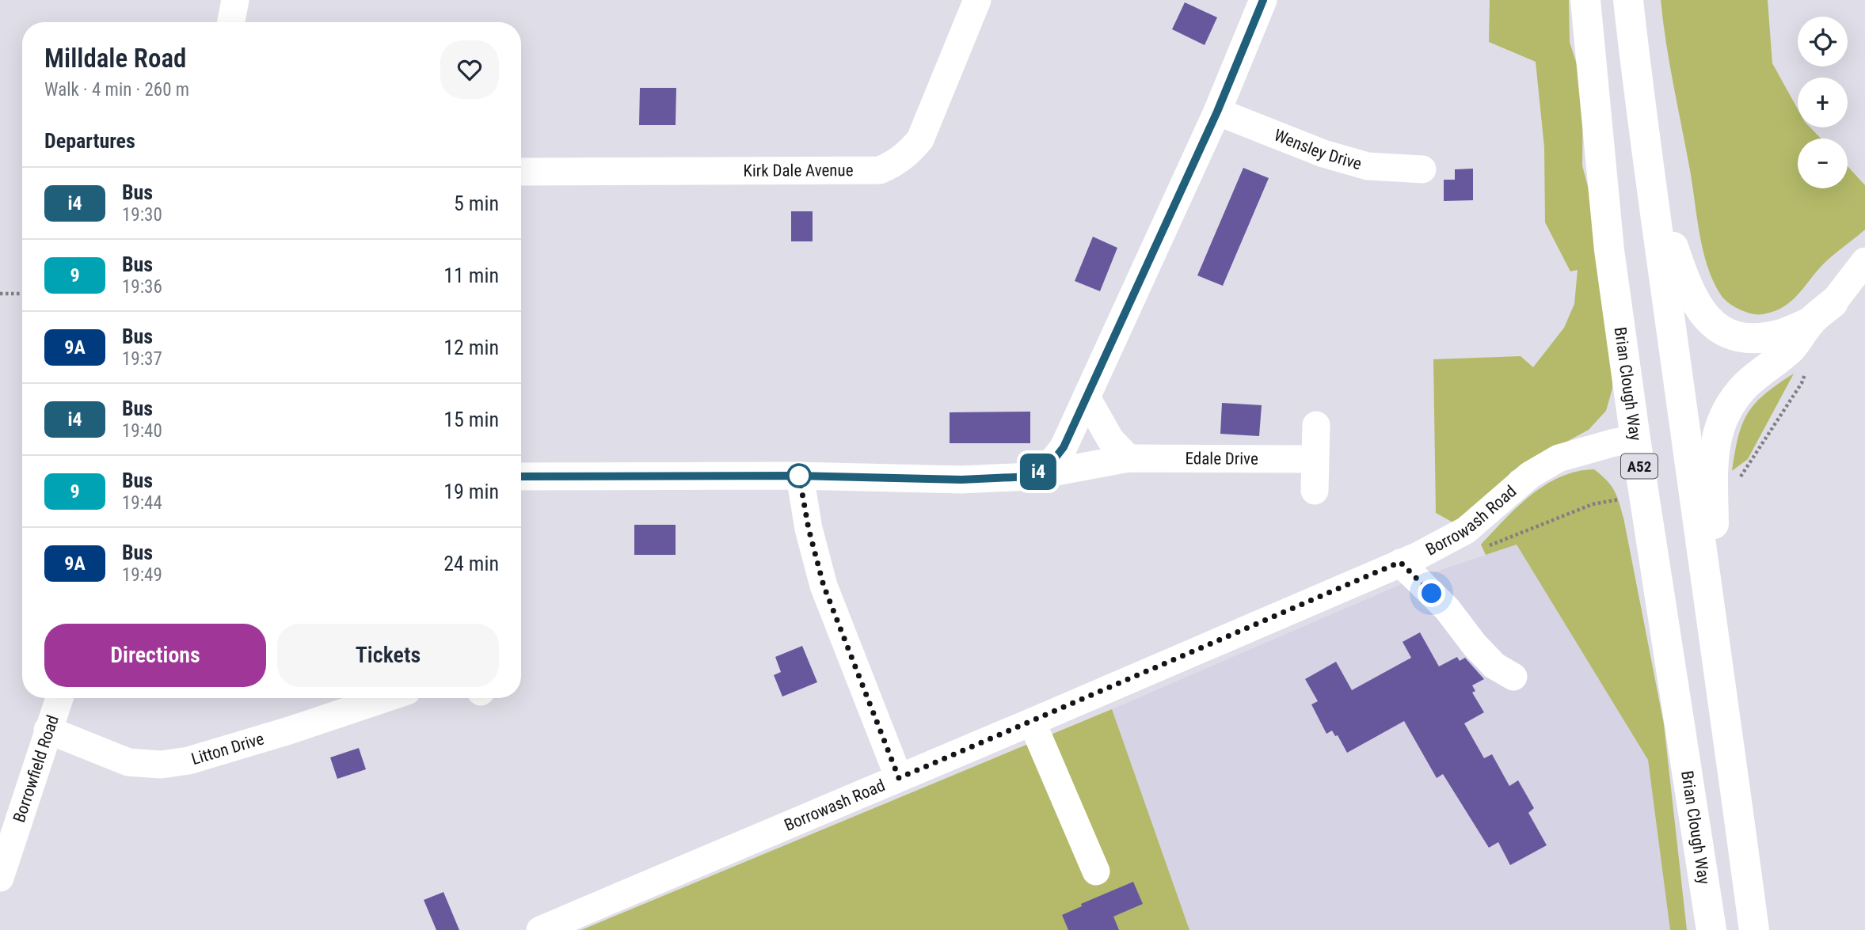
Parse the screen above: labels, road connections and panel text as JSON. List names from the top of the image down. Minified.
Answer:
{"streets":{"highway":["Brian Clough Way","A52"],"street":["Wensley Drive","Kirk Dale Avenue","Edale Drive","Borrowash Road","Litton Drive","Borrowfield Road"]},"crossings":[["Brian Clough Way","Borrowash Road"],["Litton Drive","Borrowfield Road"]],"lines":["bus line i4"],"page":{"on_map":"i4","map_buttons":["+","−"],"heading":[["Milldale Road","Walk · 4 min · 260 m"],"Departures"],"list":[{"mark":"i4","name":"Bus","note":"19:30","value":"5 min"},{"mark":"9","name":"Bus","note":"19:36","value":"11 min"},{"mark":"9A","name":"Bus","note":"19:37","value":"12 min"},{"mark":"i4","name":"Bus","note":"19:40","value":"15 min"},{"mark":"9","name":"Bus","note":"19:44","value":"19 min"},{"mark":"9A","name":"Bus","note":"19:49","value":"24 min"}],"buttons":["Directions","Tickets"]}}
